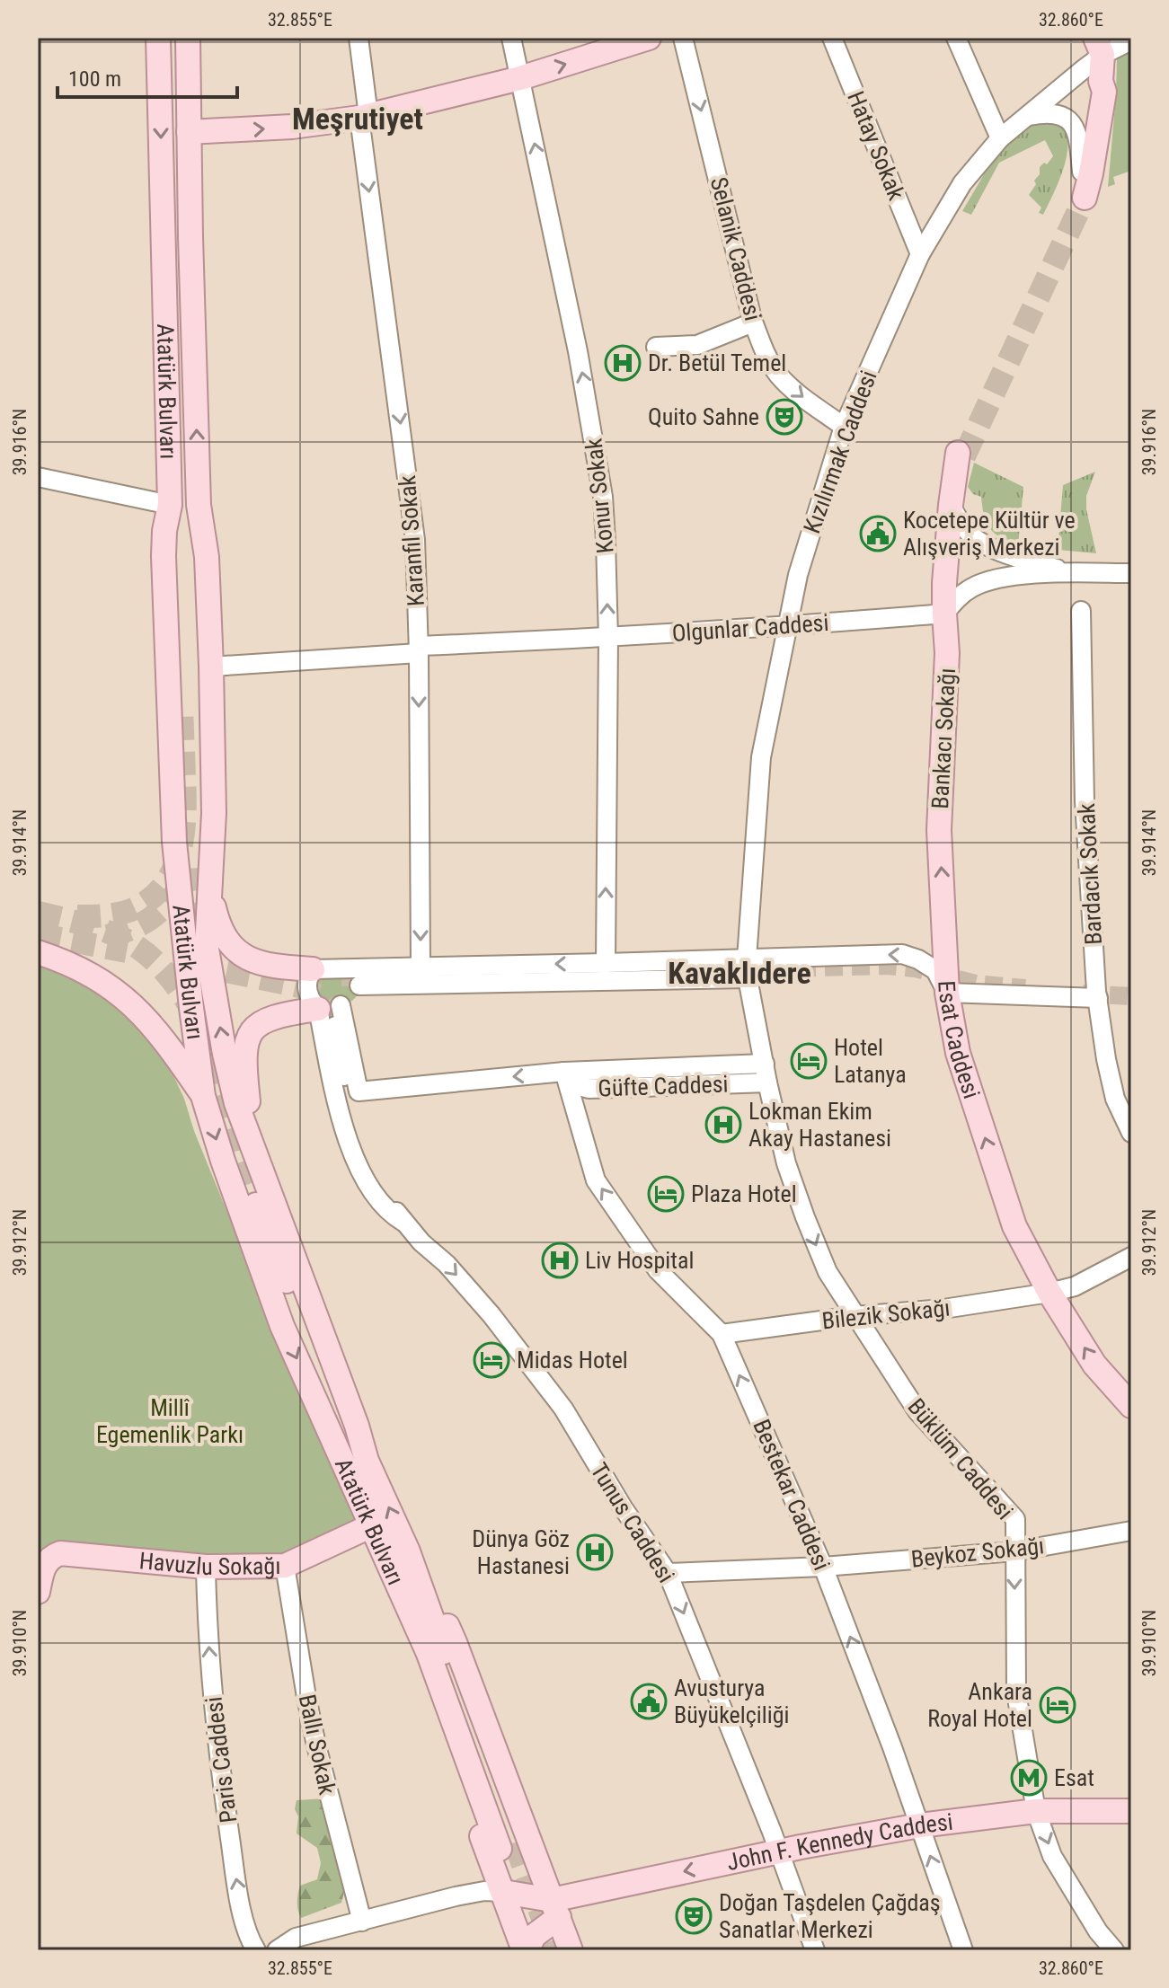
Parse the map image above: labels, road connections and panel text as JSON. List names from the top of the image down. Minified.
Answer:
{"streets":{"main road":["Atatürk Bulvarı","Bankacı Sokağı","Esat Caddesi","Havuzlu Sokağı","John F. Kennedy Caddesi"],"street":["Hatay Sokak","Selanik Caddesi","Kızılırmak Caddesi","Konur Sokak","Karanfil Sokak","Olgunlar Caddesi","Bardacık Sokak","Güfte Caddesi","Bilezik Sokağı","Büklüm Caddesi","Bestekar Caddesi","Tunus Caddesi","Beykoz Sokağı","Ballı Sokak","Paris Caddesi"]},"crossings":[["Hatay Sokak","Kızılırmak Caddesi"],["Selanik Caddesi","Kızılırmak Caddesi"],["Atatürk Bulvarı","Olgunlar Caddesi"],["Atatürk Bulvarı","Havuzlu Sokağı"],["Kızılırmak Caddesi","Olgunlar Caddesi"],["Kızılırmak Caddesi","Esat Caddesi"],["Kızılırmak Caddesi","Büklüm Caddesi"],["Konur Sokak","Olgunlar Caddesi"],["Konur Sokak","Esat Caddesi"],["Karanfil Sokak","Olgunlar Caddesi"],["Karanfil Sokak","Esat Caddesi"],["Olgunlar Caddesi","Bankacı Sokağı"],["Bankacı Sokağı","Esat Caddesi"],["Esat Caddesi","Güfte Caddesi"],["Esat Caddesi","Bilezik Sokağı"],["Esat Caddesi","Tunus Caddesi"],["Güfte Caddesi","Büklüm Caddesi"],["Güfte Caddesi","Bestekar Caddesi"],["Güfte Caddesi","Tunus Caddesi"],["Bilezik Sokağı","Büklüm Caddesi"],["Bilezik Sokağı","Bestekar Caddesi"],["Büklüm Caddesi","Beykoz Sokağı"],["Büklüm Caddesi","John F. Kennedy Caddesi"],["Bestekar Caddesi","Beykoz Sokağı"],["Bestekar Caddesi","John F. Kennedy Caddesi"],["Tunus Caddesi","Beykoz Sokağı"],["Tunus Caddesi","John F. Kennedy Caddesi"],["Havuzlu Sokağı","Ballı Sokak"],["Havuzlu Sokağı","Paris Caddesi"]],"one_way":["Selanik Caddesi","Konur Sokak","Karanfil Sokak","Bankacı Sokağı","Esat Caddesi","Büklüm Caddesi","Bestekar Caddesi","Tunus Caddesi","Paris Caddesi","John F. Kennedy Caddesi"],"districts":["Meşrutiyet","Kavaklıdere"],"parks":["Millî Egemenlik Parkı"],"places":{"hospital":["Dr. Betül Temel","Lokman Ekim Akay Hastanesi","Liv Hospital","Dünya Göz Hastanesi"],"theatre":["Quito Sahne","Doğan Taşdelen Çağdaş Sanatlar Merkezi"],"public building":["Kocetepe Kültür ve Alışveriş Merkezi","Avusturya Büyükelçiliği"],"hotel":["Hotel Latanya","Plaza Hotel","Midas Hotel","Ankara Royal Hotel"],"metro station":["Esat"]},"scale_bar":"100 m","coordinates":["32.855°E","32.860°E","39.916°N","39.914°N","39.912°N","39.910°N"]}
